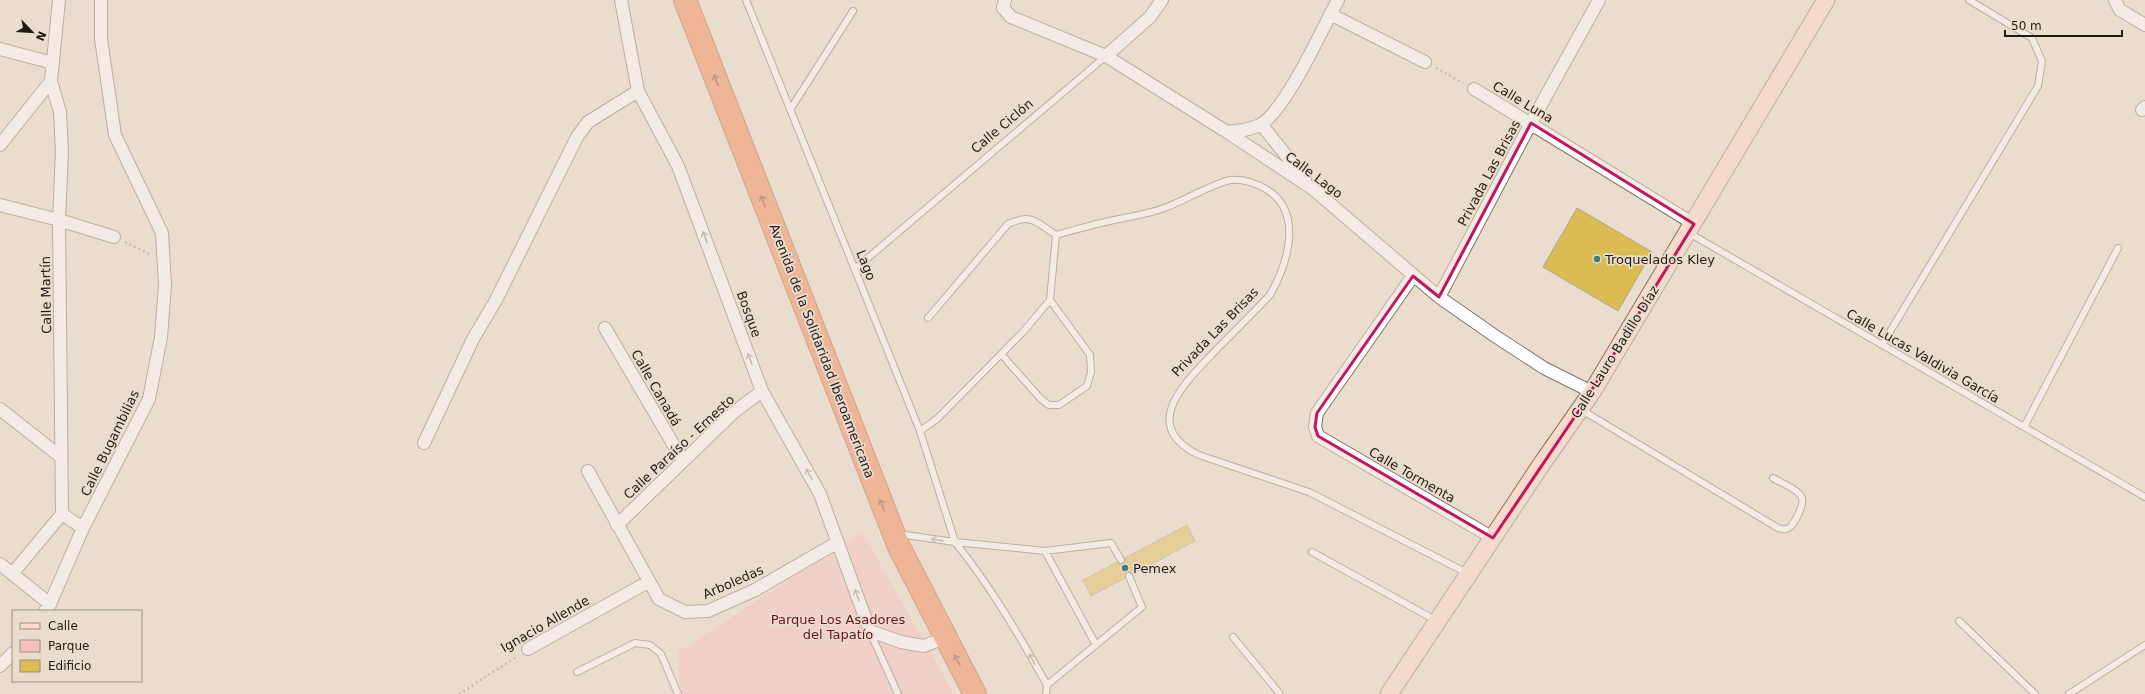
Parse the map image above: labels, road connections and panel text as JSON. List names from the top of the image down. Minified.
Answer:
{"streets":{"highway":["Avenida de la Solidaridad Iberoamericana"],"street":["Calle Luna","Calle Ciclón","Privada Las Brisas","Calle Lago","Calle Martín","Bosque","Calle Lauro Badillo Díaz","Calle Canadá","Calle Bugambilias","Calle Paraíso - Ernesto","Calle Tormenta","Arboledas","Ignacio Allende"],"lane":["Lago","Calle Lucas Valdivia García"]},"crossings":[["Calle Luna","Privada Las Brisas"],["Calle Luna","Calle Lauro Badillo Díaz"],["Calle Luna","Calle Lucas Valdivia García"],["Calle Ciclón","Calle Lago"],["Calle Ciclón","Lago"],["Privada Las Brisas","Calle Lago"],["Privada Las Brisas","Calle Lauro Badillo Díaz"],["Calle Lago","Calle Lauro Badillo Díaz"],["Calle Lago","Calle Tormenta"],["Bosque","Calle Paraíso - Ernesto"],["Bosque","Arboledas"],["Calle Lauro Badillo Díaz","Calle Lucas Valdivia García"],["Calle Lauro Badillo Díaz","Calle Tormenta"],["Calle Canadá","Calle Paraíso - Ernesto"],["Calle Paraíso - Ernesto","Arboledas"],["Arboledas","Ignacio Allende"]],"one_way":["Bosque","Avenida de la Solidaridad Iberoamericana"],"parks":["Parque Los Asadores del Tapatío"],"places":["Troquelados Kley","Pemex"],"legend":["Calle","Parque","Edificio"],"scale_bar":"50 m","north":"bottom right"}
